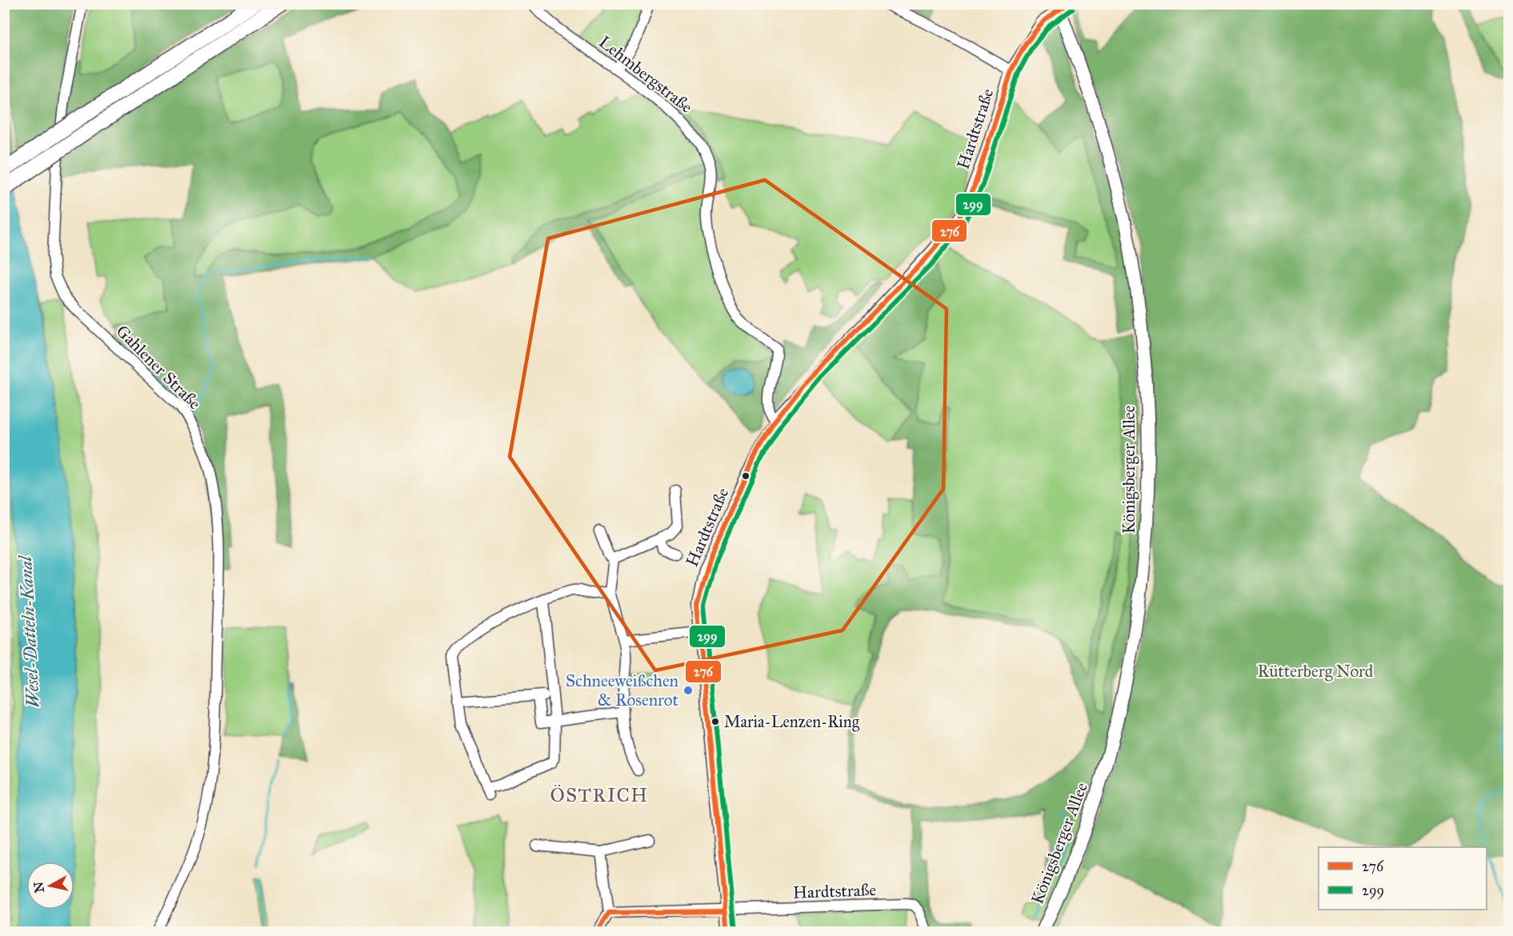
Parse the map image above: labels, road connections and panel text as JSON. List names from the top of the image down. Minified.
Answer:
{"streets":{"main road":["Königsberger Allee"],"street":["Lehmbergstraße","Hardtstraße","Gahlener Straße"]},"crossings":[["Lehmbergstraße","Hardtstraße"]],"districts":["ÖSTRICH"],"water":["Wesel-Datteln-Kanal"],"parks":["Rütterberg Nord"],"places":["Schneeweißchen & Rosenrot","Maria-Lenzen-Ring"],"lines":["transit line 276","transit line 299"],"legend":["276","299"],"north":"left"}
